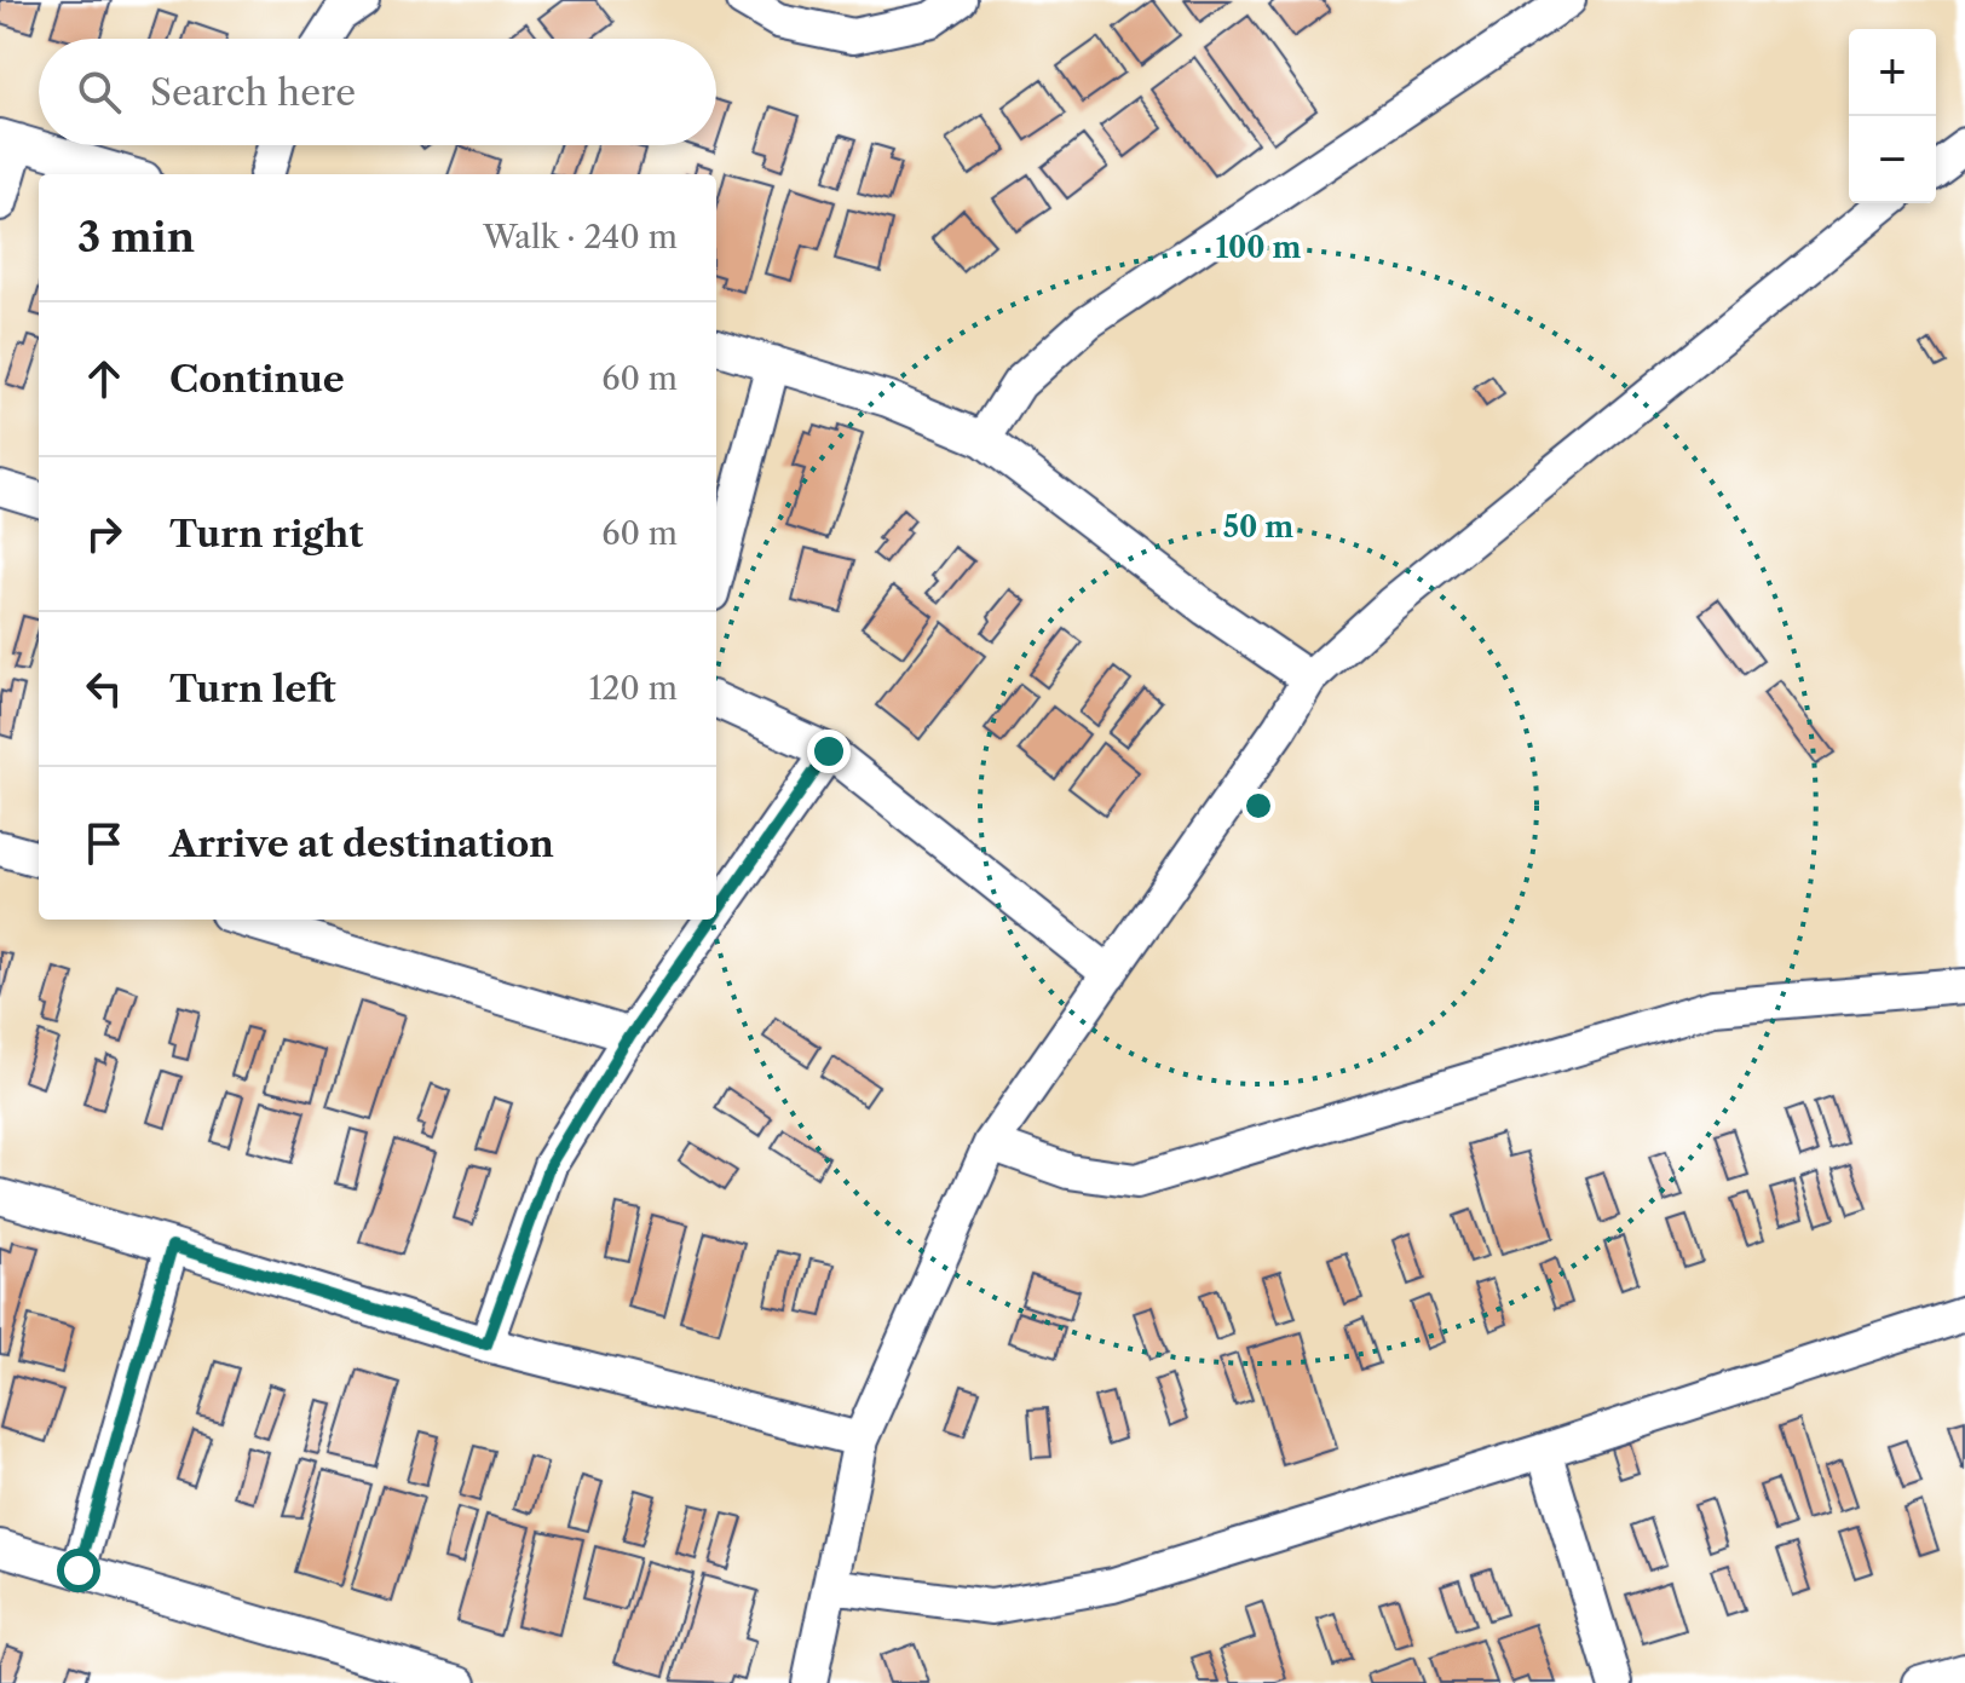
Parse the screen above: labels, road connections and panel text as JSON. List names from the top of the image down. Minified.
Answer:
{"page":{"map_buttons":["+","−"],"search":"Search here","heading":["3 min","Walk · 240 m"],"list":[["Continue","60 m"],["Turn right","60 m"],["Turn left","120 m"],"Arrive at destination"]},"rings":["100 m","50 m"]}
